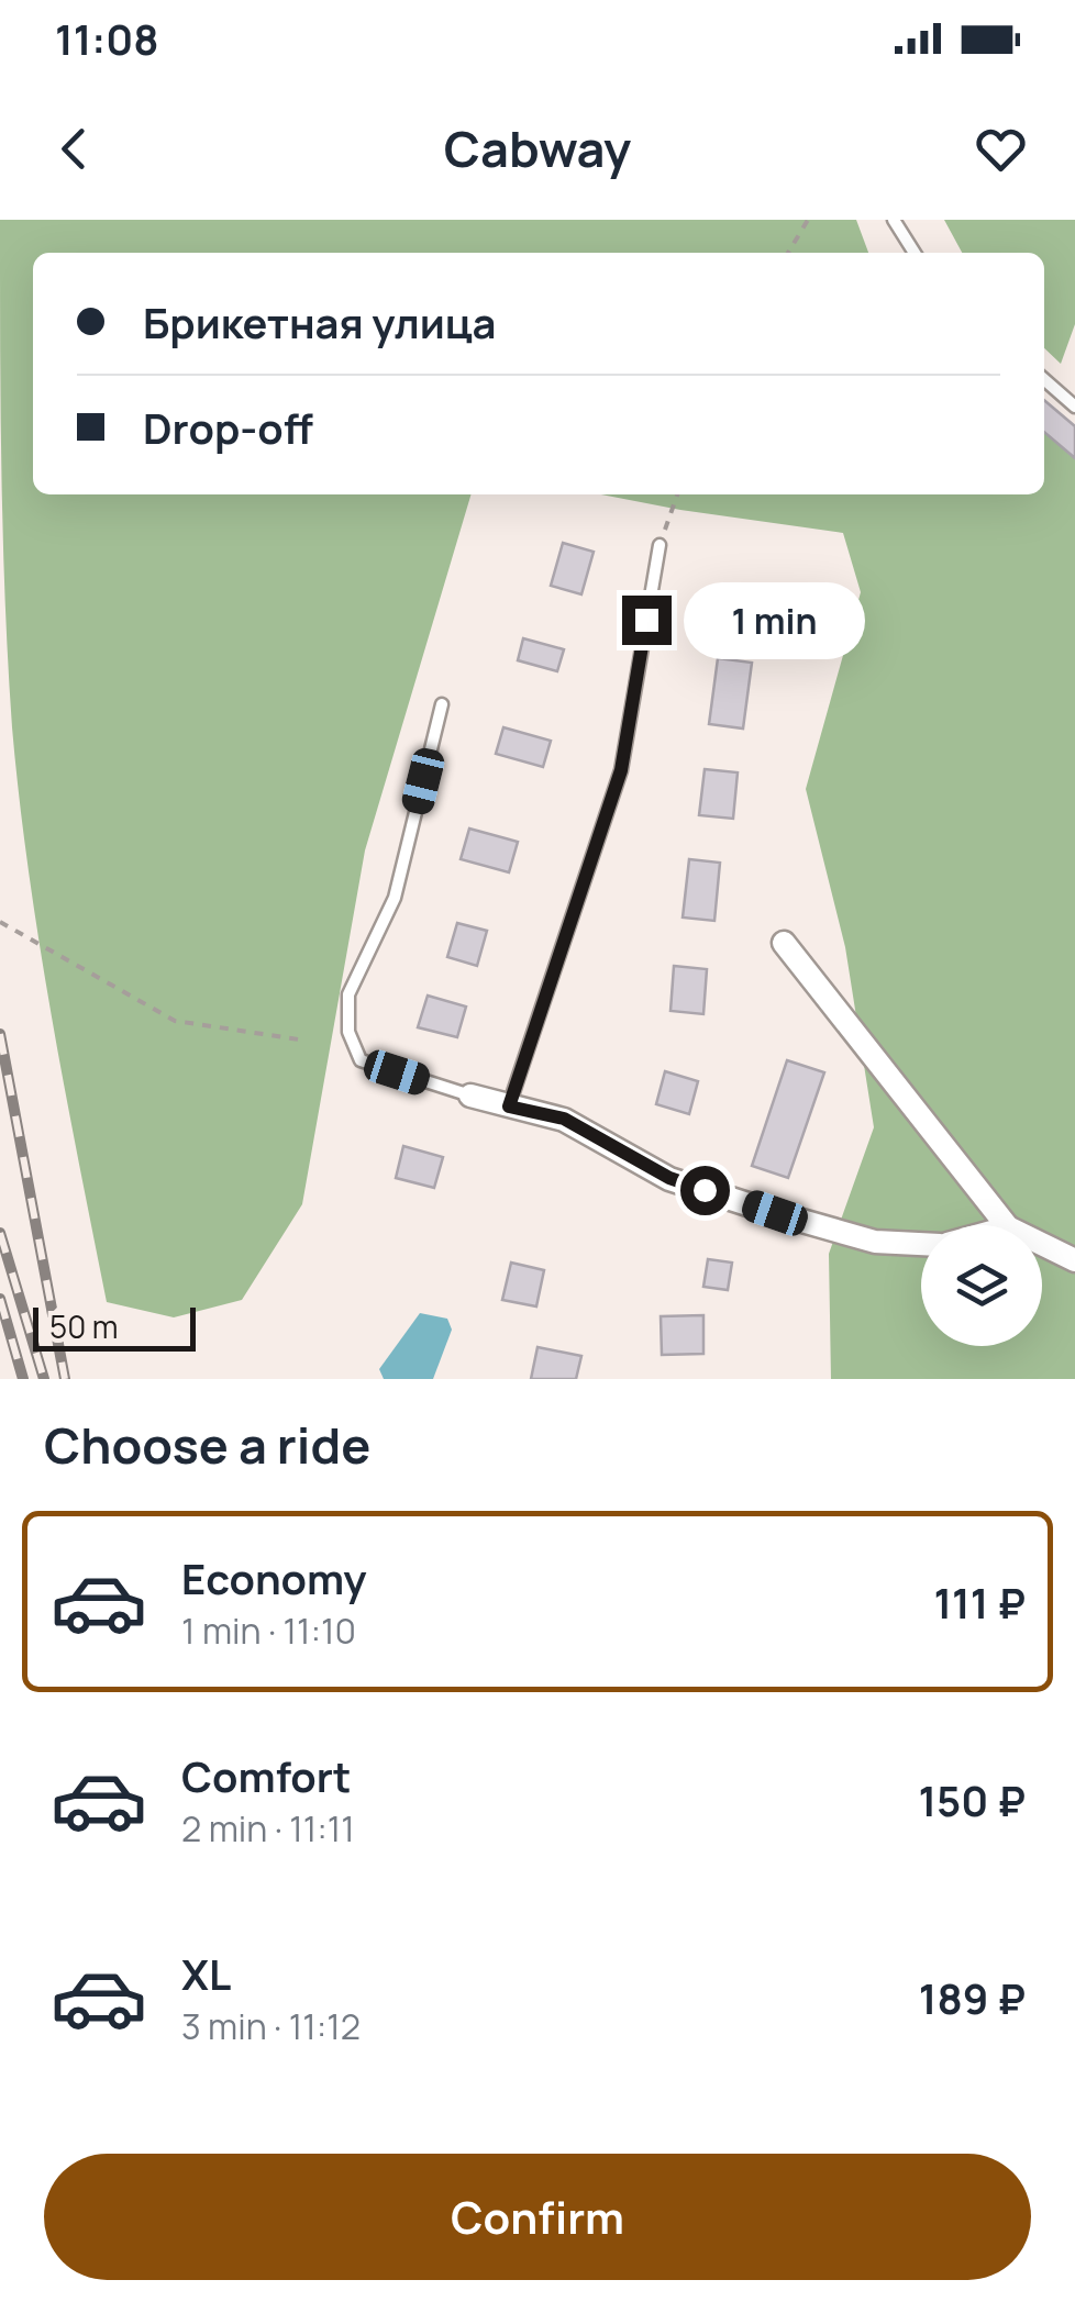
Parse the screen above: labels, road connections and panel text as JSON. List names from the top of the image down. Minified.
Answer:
{"scale_bar":"50 m","page":{"status":"11:08","header":"Cabway","banner":["Брикетная улица","Drop-off"],"bubble":"1 min","scale":"50 m","heading":"Choose a ride","list":[{"name":"Economy","note":"1 min · 11:10","value":"111 ₽"},{"name":"Comfort","note":"2 min · 11:11","value":"150 ₽"},{"name":"XL","note":"3 min · 11:12","value":"189 ₽"}],"buttons":"Confirm"}}
